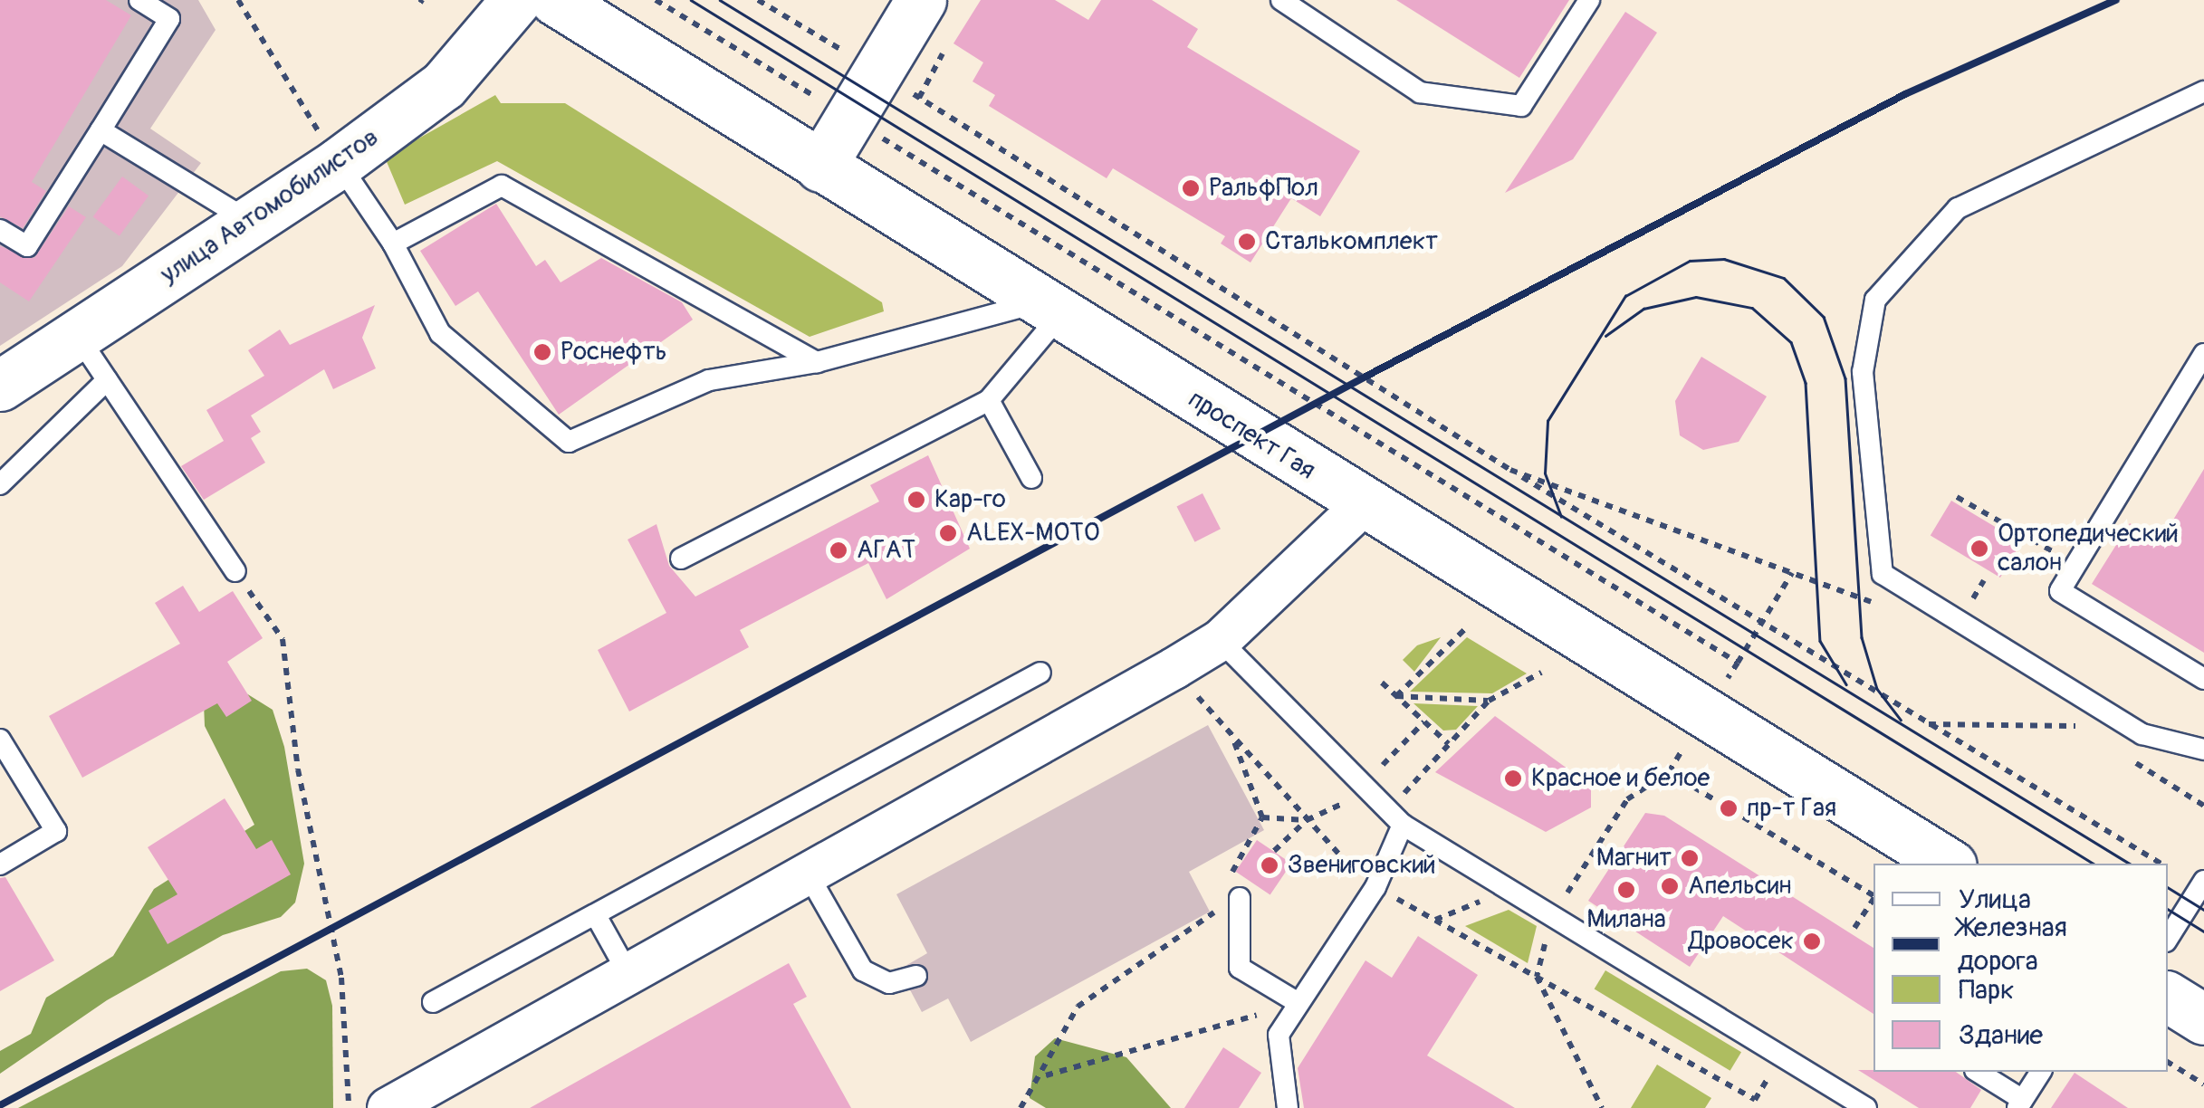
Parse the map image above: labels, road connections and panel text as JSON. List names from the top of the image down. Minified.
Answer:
{"streets":{"main road":["улица Автомобилистов","проспект Гая"]},"places":["РальфПол","Сталькомплект","Роснефть","Кар-го","ALEX-MOTO","Ортопедический салон","АГАТ","Красное и белое","пр-т Гая","Магнит","Звениговский","Апельсин","Милана","Дровосек"],"legend":["Улица","Железная дорога","Парк","Здание"]}
